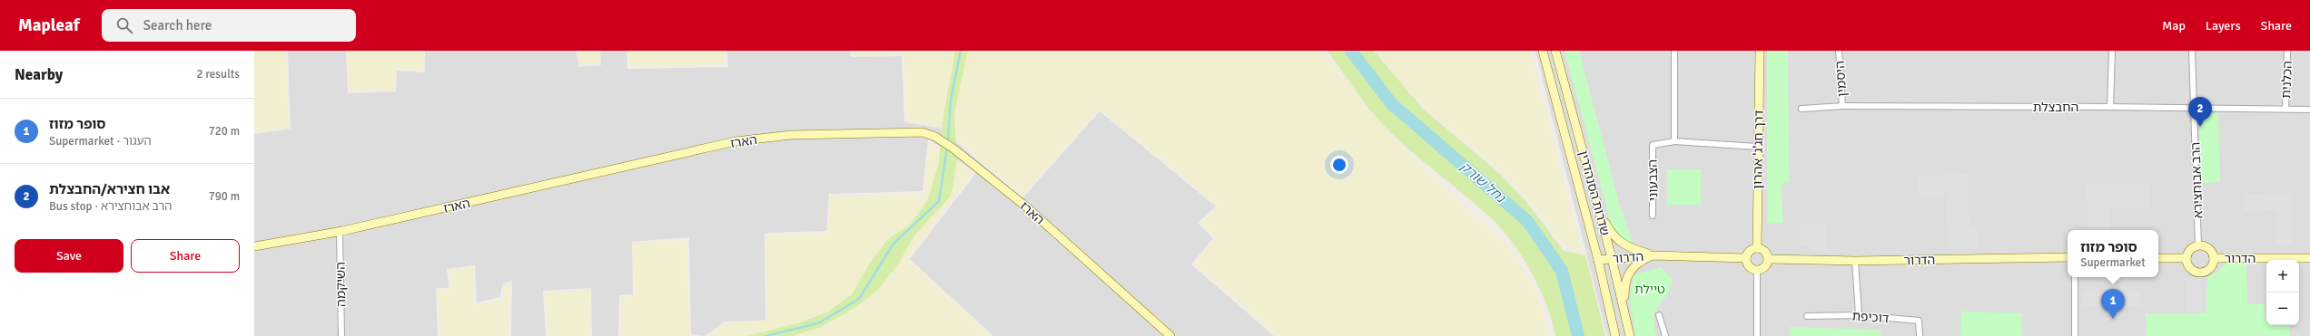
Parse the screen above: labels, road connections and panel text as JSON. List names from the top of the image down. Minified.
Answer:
{"streets":{"street":["היסמין","הכלנית","החבצלת","הארז","דרך חג'ג' אהרון","הצבעוני","הרב אבוחצירא","שדרות הסנהדרין","הדרור","השיקמה","דוכיפת"]},"crossings":[["היסמין","החבצלת"],["הכלנית","החבצלת"],["החבצלת","הרב אבוחצירא"],["הארז","השיקמה"],["דרך חג'ג' אהרון","הצבעוני"],["דרך חג'ג' אהרון","הדרור"],["הרב אבוחצירא","הדרור"],["שדרות הסנהדרין","הדרור"]],"water":["נחל שורק"],"parks":["טיילת"],"page":{"header":"Mapleaf","search":"Search here","nav":["Map","Layers","Share"],"heading":["Nearby","2 results"],"pins":["2","1"],"list":[{"mark":"1","name":"סופר מזוז","note":"Supermarket · העגור","value":"720 m"},{"mark":"2","name":"אבו חצירא/החבצלת","note":"Bus stop · הרב אבוחצירא","value":"790 m"}],"buttons":["Save","Share"],"popup":["סופר מזוז","Supermarket"],"map_buttons":["+","−"]}}
